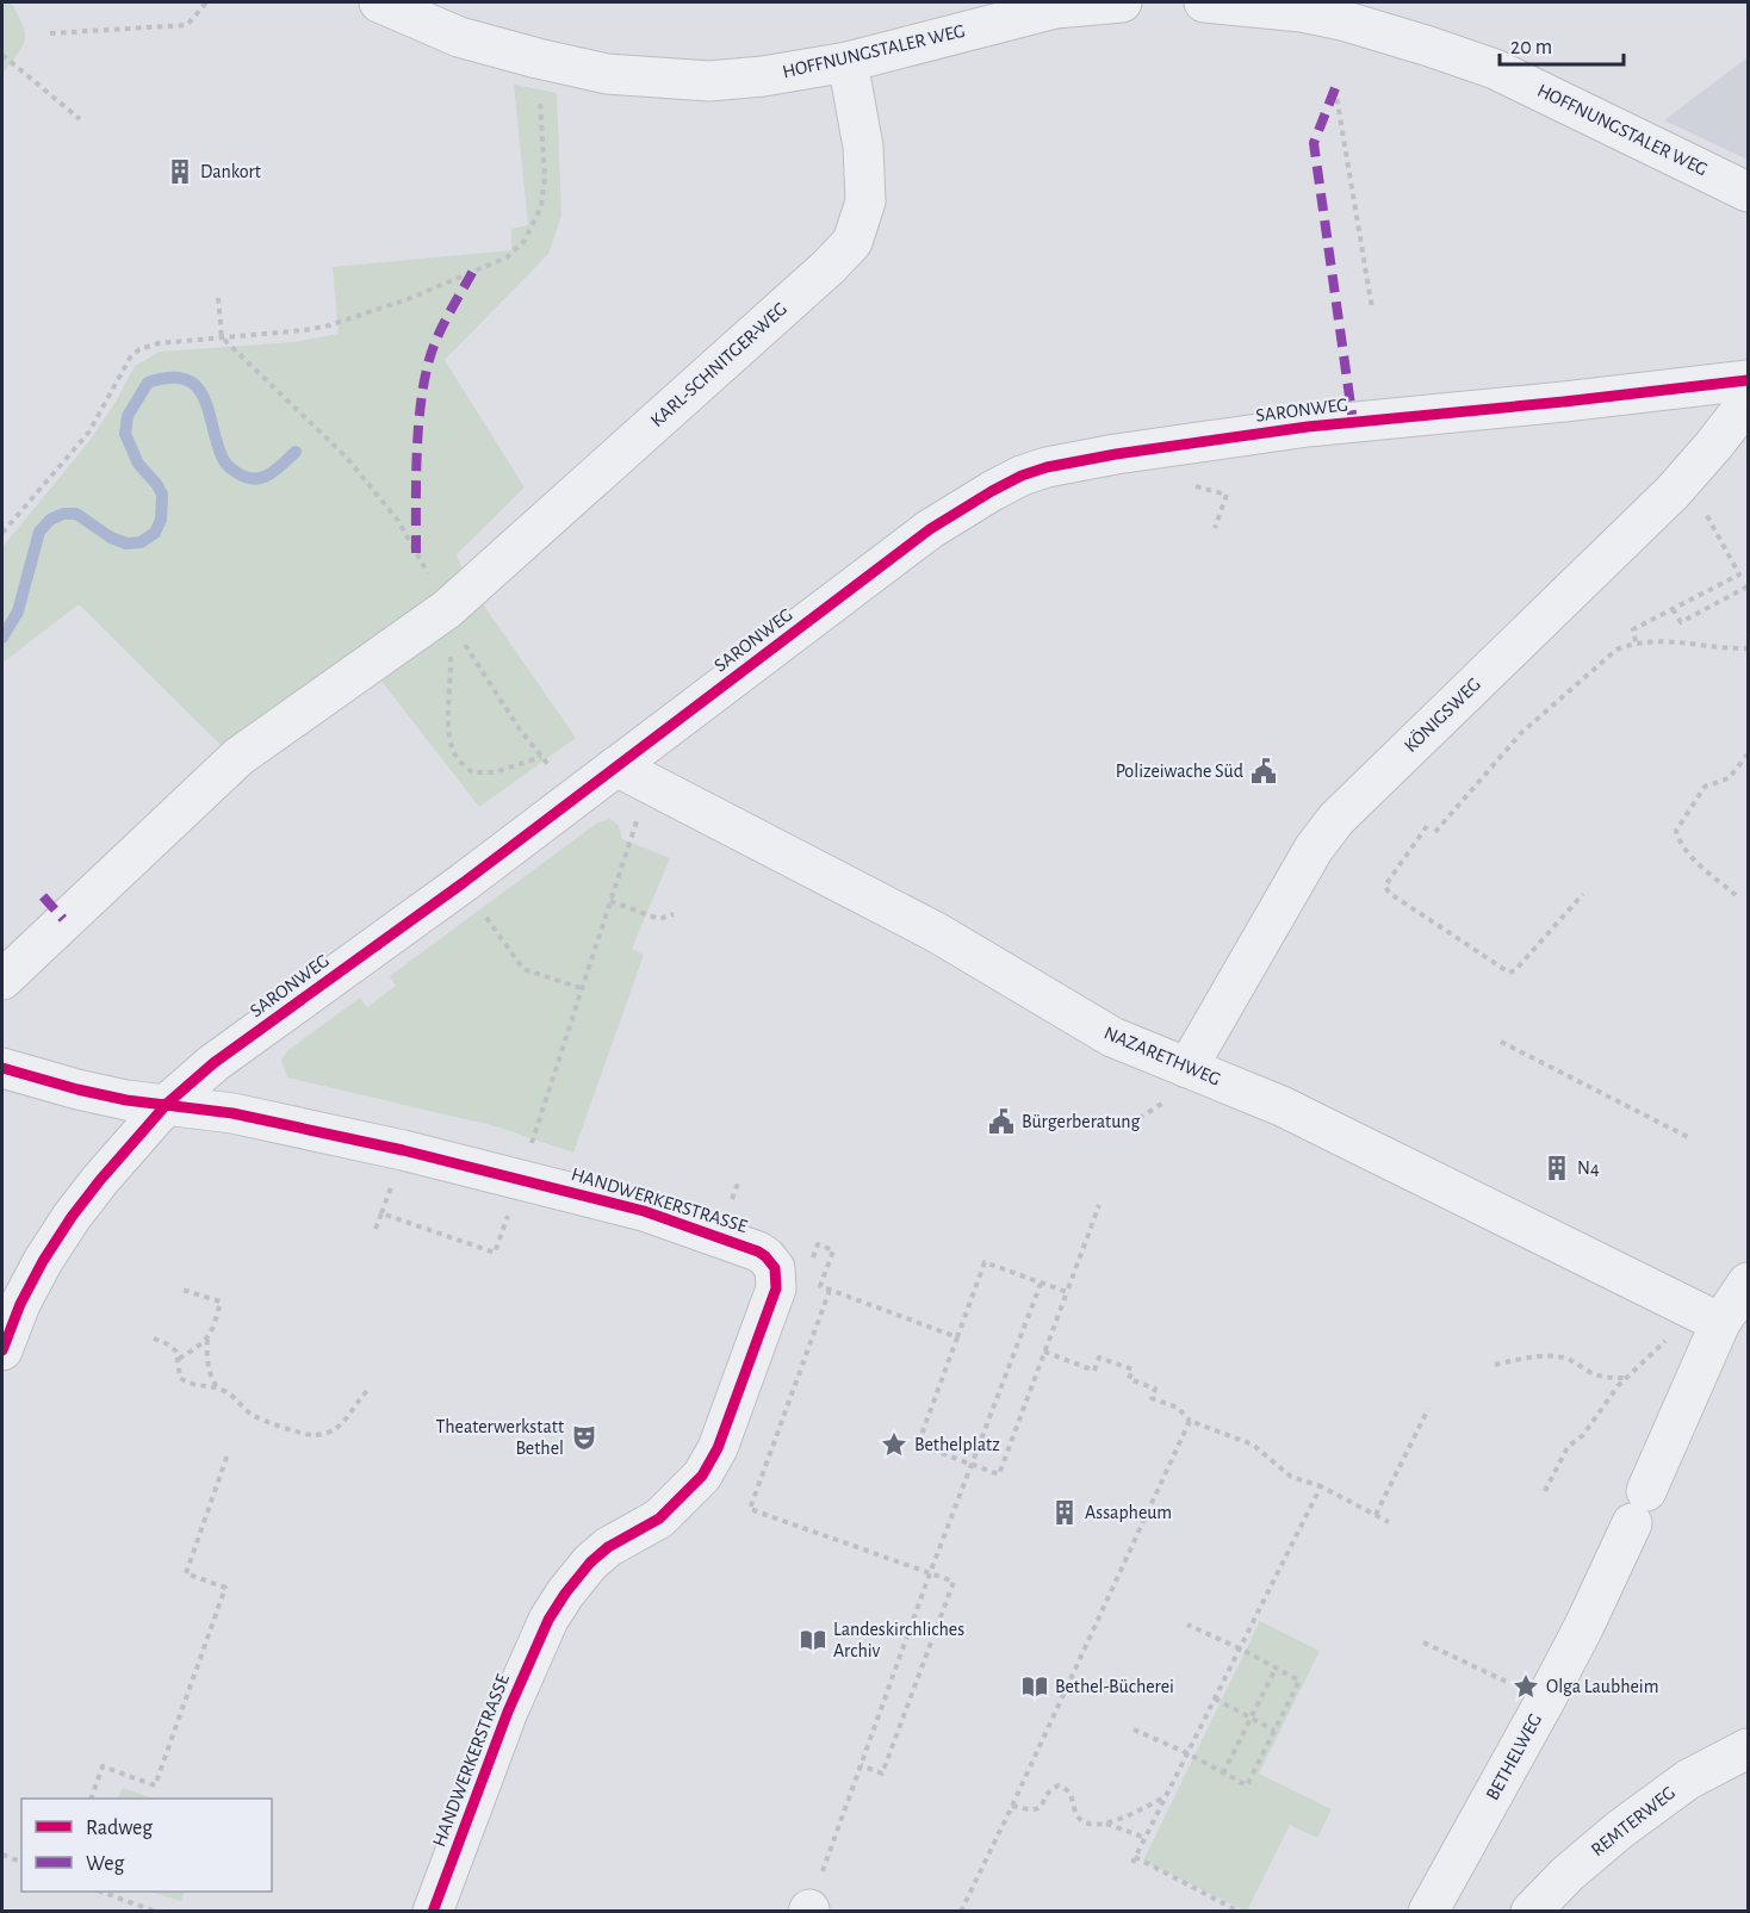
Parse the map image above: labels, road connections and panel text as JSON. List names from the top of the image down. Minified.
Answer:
{"streets":{"street":["HOFFNUNGSTALER WEG","KARL-SCHNITGER-WEG","SARONWEG","KÖNIGSWEG","NAZARETHWEG","HANDWERKERSTRASSE","BETHELWEG","REMTERWEG"]},"crossings":[["HOFFNUNGSTALER WEG","KARL-SCHNITGER-WEG"],["SARONWEG","NAZARETHWEG"],["SARONWEG","HANDWERKERSTRASSE"],["KÖNIGSWEG","NAZARETHWEG"],["NAZARETHWEG","BETHELWEG"]],"places":{"building":["Dankort","N4","Assapheum"],"public building":["Polizeiwache Süd","Bürgerberatung"],"theatre":["Theaterwerkstatt Bethel"],"place":["Bethelplatz","Olga Laubheim"],"library":["Landeskirchliches Archiv","Bethel-Bücherei"]},"legend":["Radweg","Weg"],"scale_bar":"20 m"}
